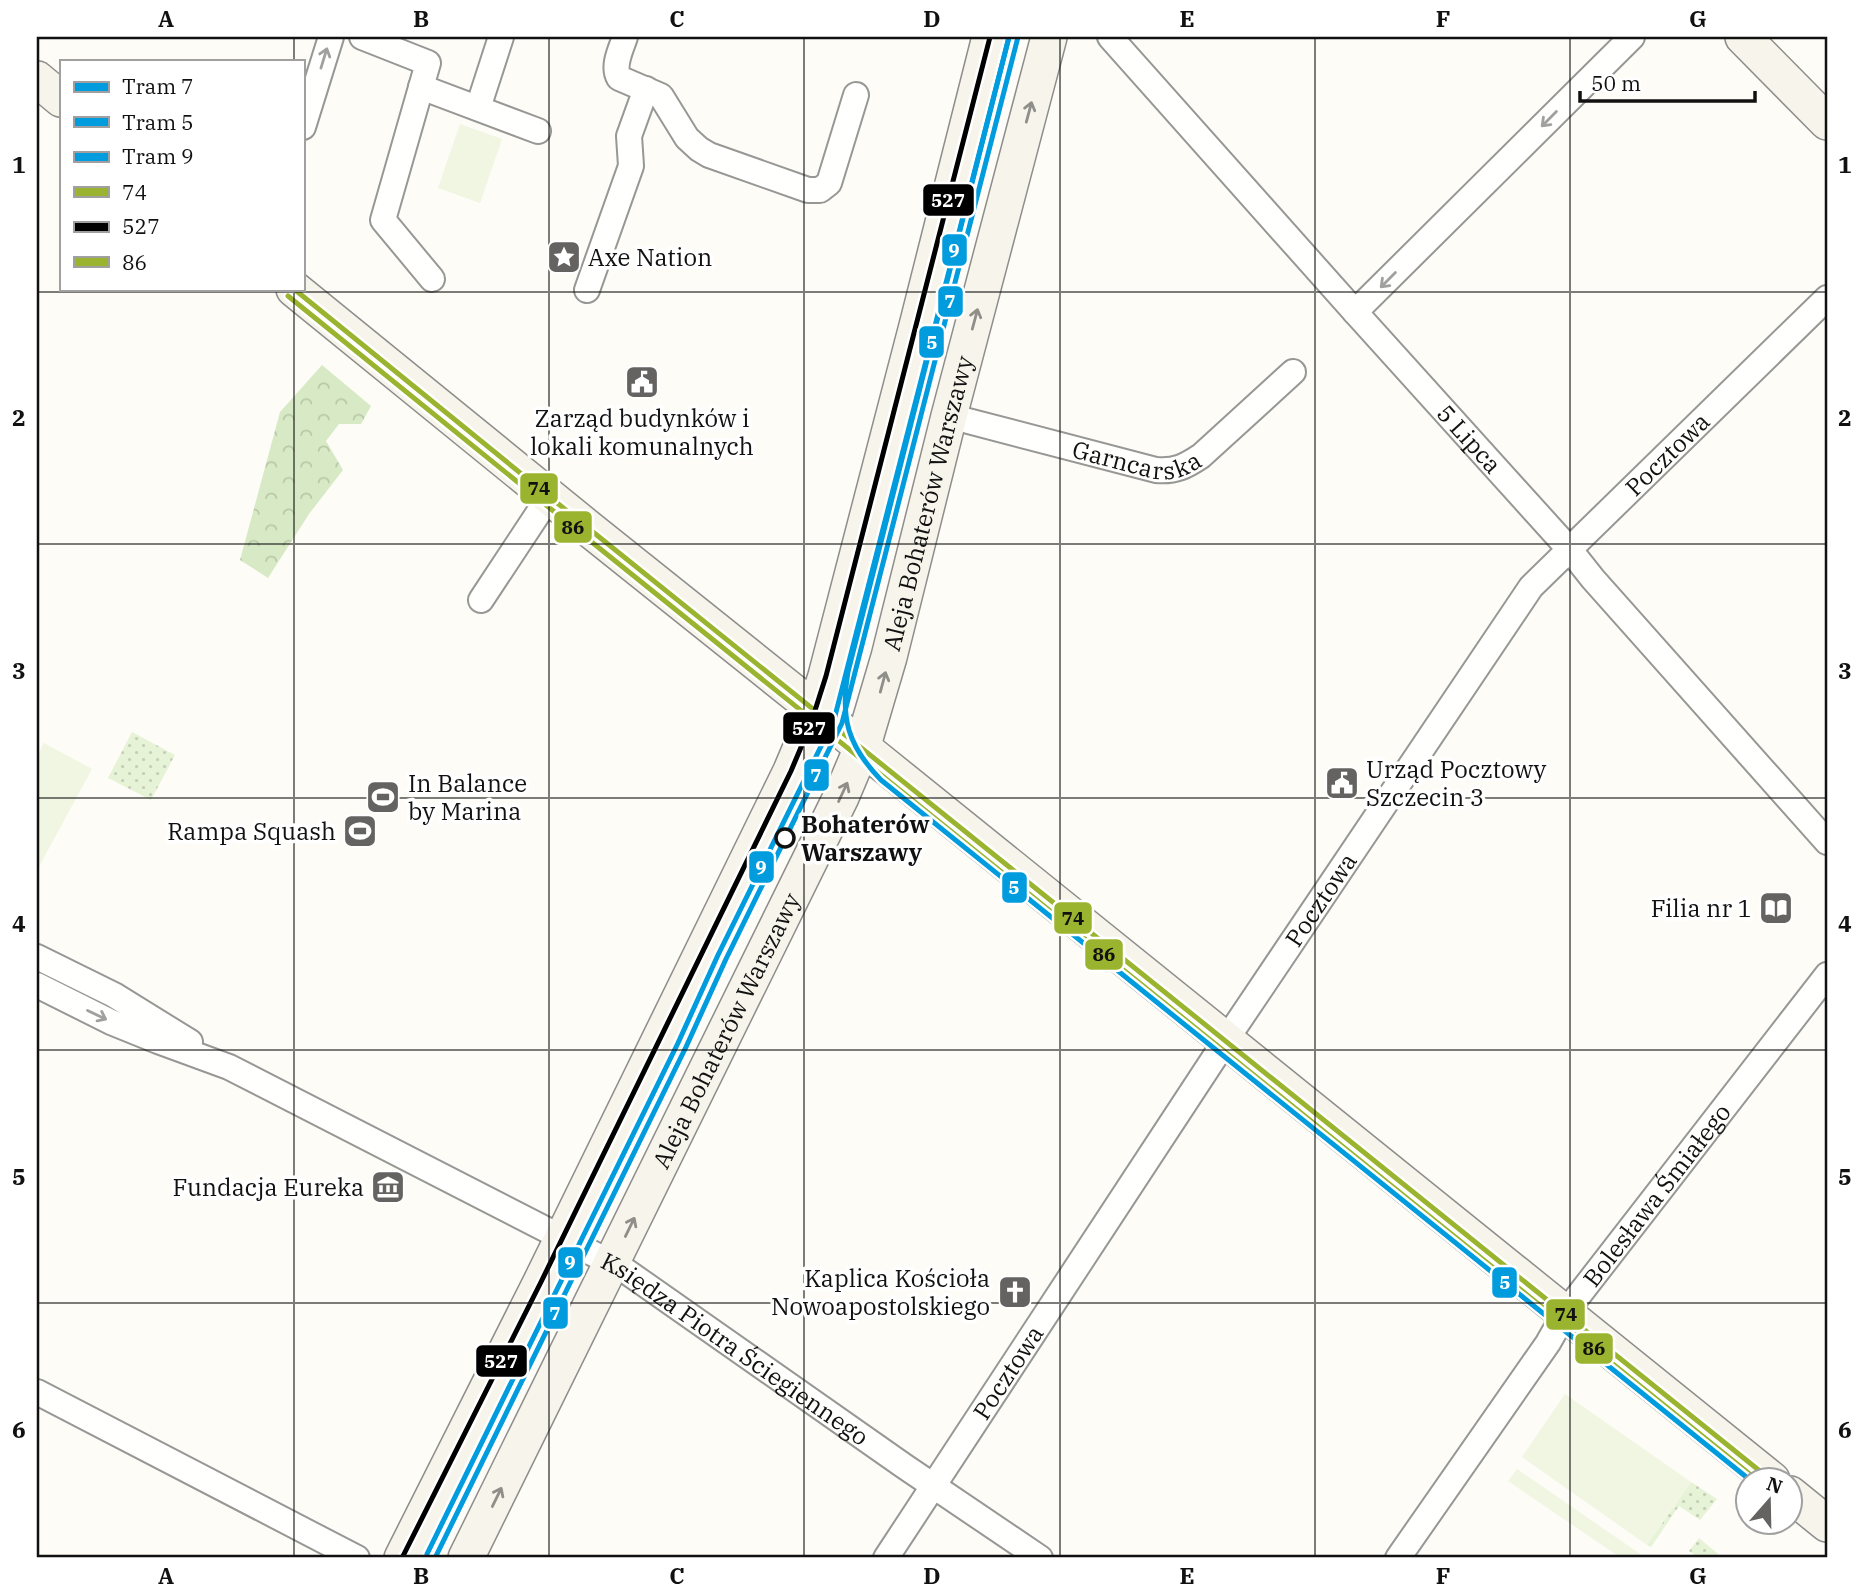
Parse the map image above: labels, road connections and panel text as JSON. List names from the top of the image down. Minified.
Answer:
{"streets":{"street":["5 Lipca","Garncarska","Pocztowa","Aleja Bohaterów Warszawy","Bolesława Śmiałego","Księdza Piotra Ściegiennego"]},"crossings":[["5 Lipca","Pocztowa"],["Garncarska","Aleja Bohaterów Warszawy"],["Pocztowa","Księdza Piotra Ściegiennego"],["Aleja Bohaterów Warszawy","Księdza Piotra Ściegiennego"]],"places":{"place":["Axe Nation"],"public building":["Zarząd budynków i lokali komunalnych","Urząd Pocztowy Szczecin 3"],"sports":["In Balance by Marina","Rampa Squash"],"other":["Bohaterów Warszawy"],"library":["Filia nr 1"],"museum":["Fundacja Eureka"],"church":["Kaplica Kościoła Nowoapostolskiego"]},"lines":["tram line 7","tram line 5","tram line 9","transit line 527","transit line 74","transit line 86"],"legend":["Tram 7","Tram 5","Tram 9","74","527","86"],"scale_bar":"50 m","north":"top","grid":{"columns":["A","B","C","D","E","F","G"],"rows":["1","2","3","4","5","6"]}}
